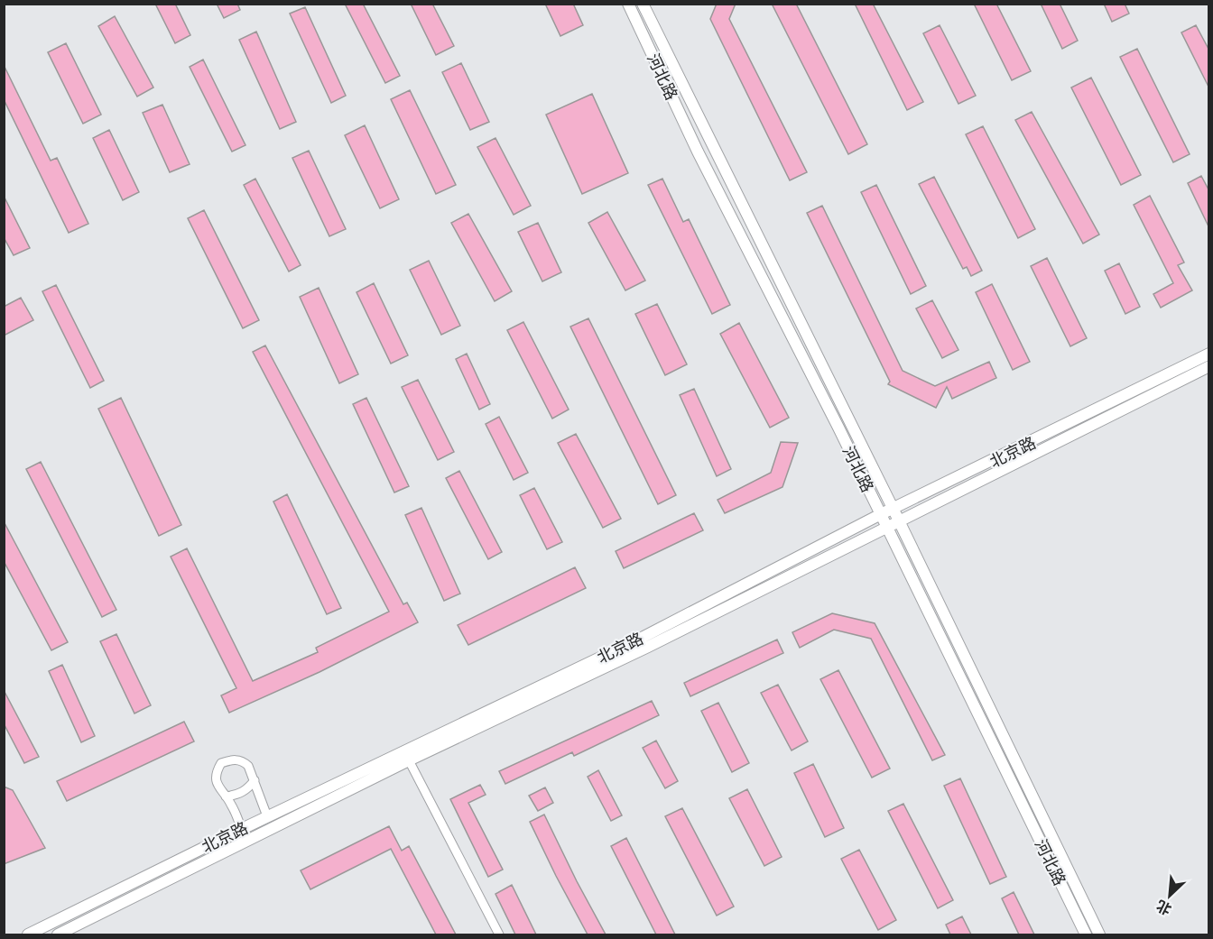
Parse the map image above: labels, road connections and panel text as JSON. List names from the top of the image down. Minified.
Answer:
{"streets":{"street":["河北路","北京路"]},"crossings":[["河北路","北京路"]],"north":"bottom left"}
